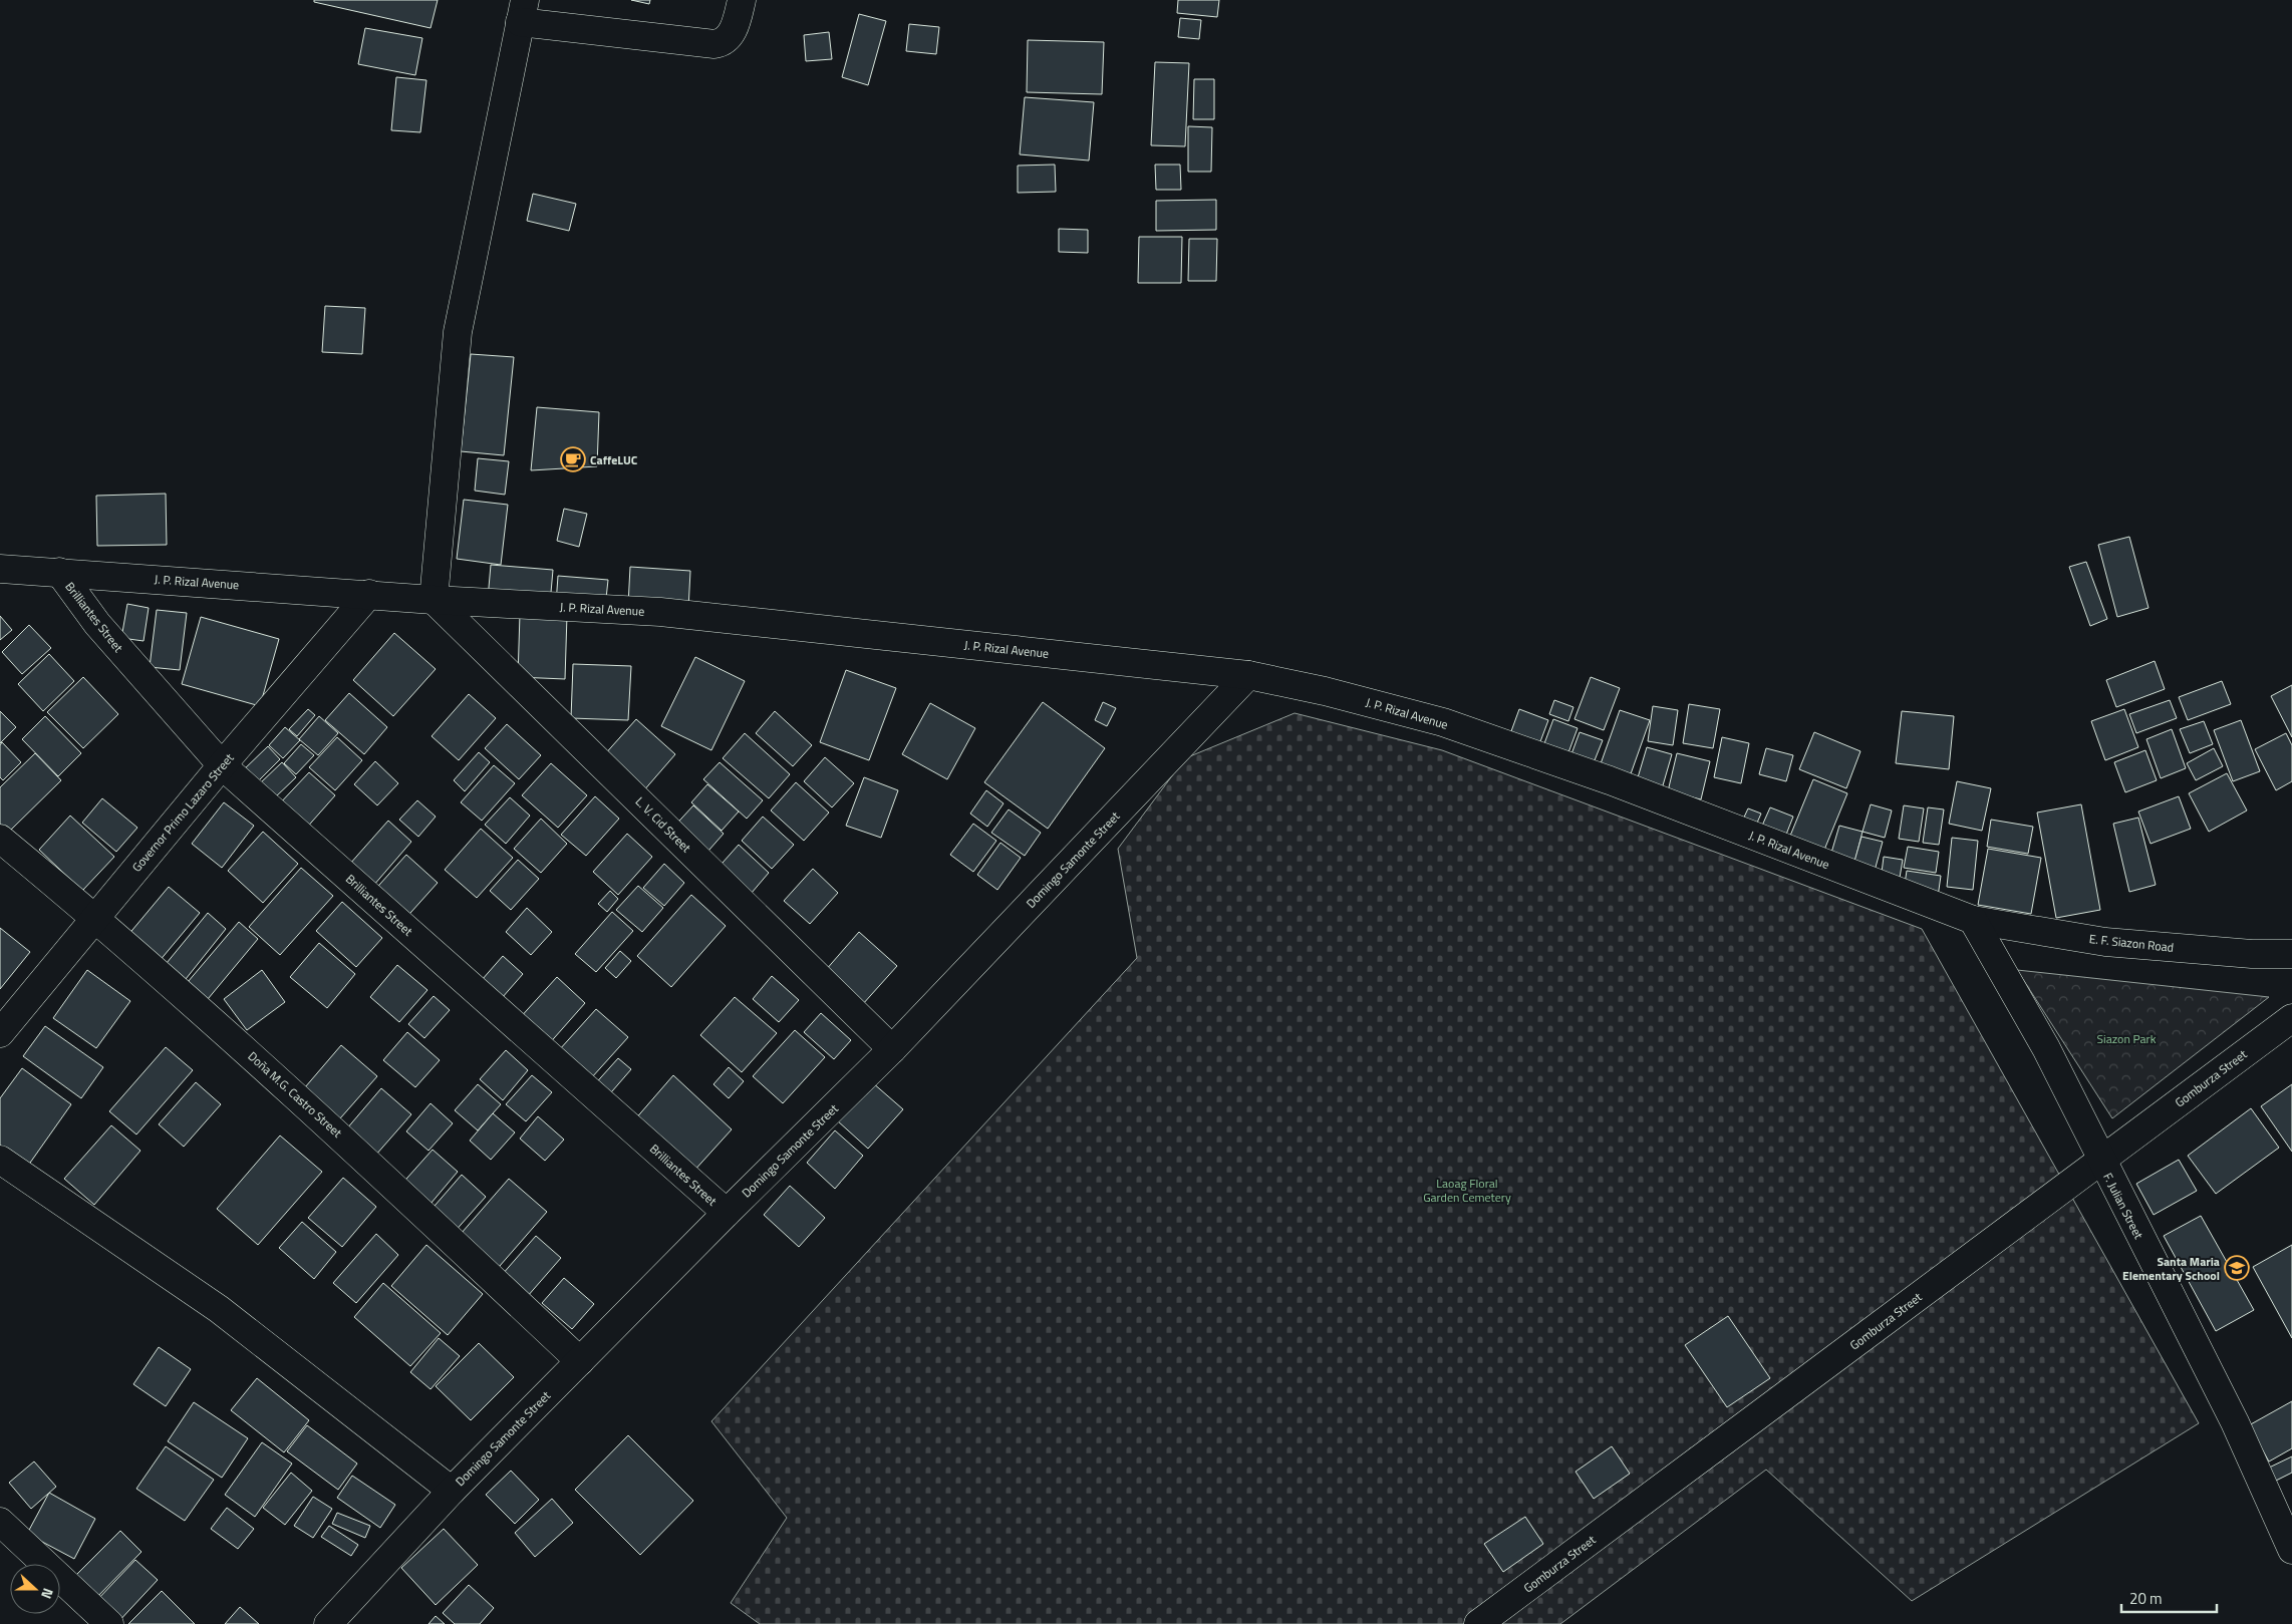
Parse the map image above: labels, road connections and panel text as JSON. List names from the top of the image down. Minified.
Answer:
{"streets":{"street":["J. P. Rizal Avenue","Brilliantes Street","Governor Primo Lazaro Street","L. V. Cid Street","Domingo Samonte Street","E. F. Siazon Road","Gomburza Street","Doña M.G. Castro Street","F. Julian Street"]},"crossings":[["J. P. Rizal Avenue","Brilliantes Street"],["J. P. Rizal Avenue","Governor Primo Lazaro Street"],["J. P. Rizal Avenue","L. V. Cid Street"],["J. P. Rizal Avenue","Domingo Samonte Street"],["J. P. Rizal Avenue","E. F. Siazon Road"],["J. P. Rizal Avenue","F. Julian Street"],["Brilliantes Street","Governor Primo Lazaro Street"],["Brilliantes Street","Domingo Samonte Street"],["Governor Primo Lazaro Street","Doña M.G. Castro Street"],["L. V. Cid Street","Domingo Samonte Street"],["Domingo Samonte Street","Doña M.G. Castro Street"],["E. F. Siazon Road","F. Julian Street"],["Gomburza Street","F. Julian Street"]],"parks":["Siazon Park","Laoag Floral Garden Cemetery"],"places":{"cafe":["CaffeLUC"],"school or university":["Santa Maria Elementary School"]},"scale_bar":"20 m","north":"right"}
